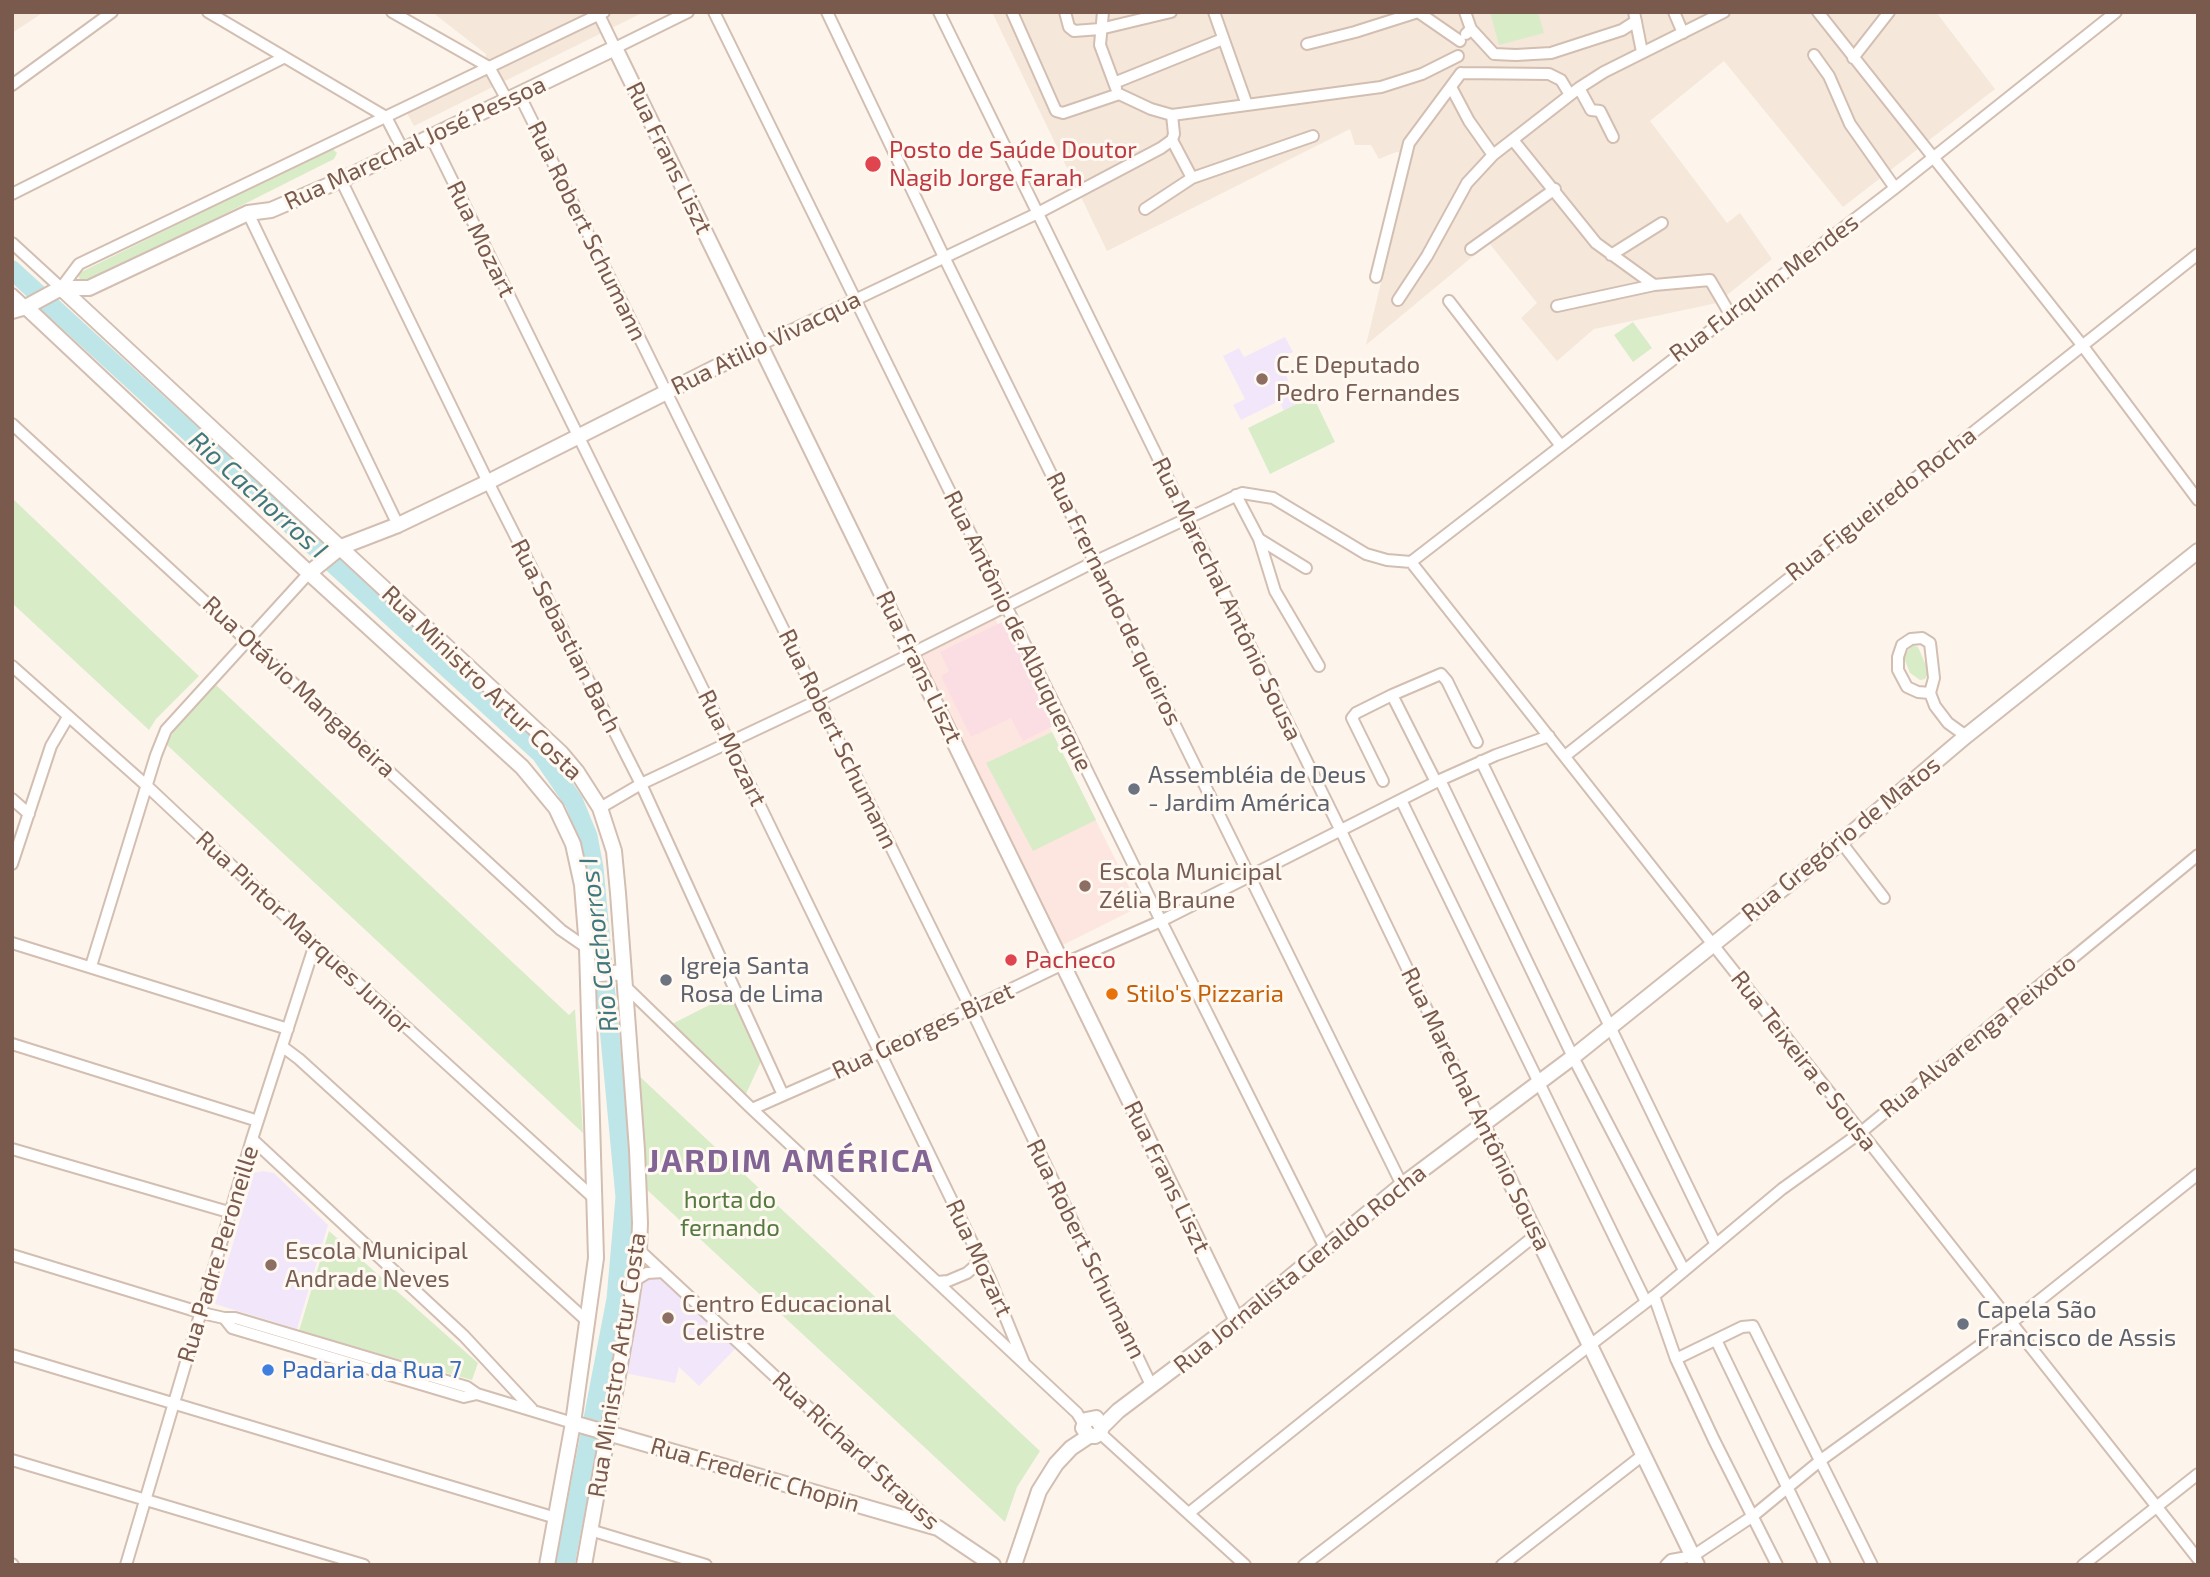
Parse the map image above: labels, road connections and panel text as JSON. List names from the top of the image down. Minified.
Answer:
{"streets":{"street":["Rua Marechal José Pessoa","Rua Frans Liszt","Rua Robert Schumann","Rua Mozart","Rua Furquim Mendes","Rua Atilio Vivacqua","Rua Figueiredo Rocha","Rua Frernando de queiros","Rua Marechal Antônio Sousa","Rua Antônio de Albuquerque","Rua Sebastian Bach","Rua Ministro Artur Costa","Rua Otávio Mangabeira","Rua Gregório de Matos","Rua Pintor Marques Junior","Rua Georges Bizet","Rua Alvarenga Peixoto","Rua Teixeira e Sousa","Rua Padre Peroneille","Rua Jornalista Geraldo Rocha","Rua Richard Strauss","Rua Frederic Chopin"]},"crossings":[["Rua Marechal José Pessoa","Rua Frans Liszt"],["Rua Marechal José Pessoa","Rua Robert Schumann"],["Rua Marechal José Pessoa","Rua Mozart"],["Rua Marechal José Pessoa","Rua Sebastian Bach"],["Rua Marechal José Pessoa","Rua Ministro Artur Costa"],["Rua Frans Liszt","Rua Atilio Vivacqua"],["Rua Frans Liszt","Rua Georges Bizet"],["Rua Frans Liszt","Rua Jornalista Geraldo Rocha"],["Rua Robert Schumann","Rua Atilio Vivacqua"],["Rua Robert Schumann","Rua Georges Bizet"],["Rua Robert Schumann","Rua Jornalista Geraldo Rocha"],["Rua Mozart","Rua Atilio Vivacqua"],["Rua Mozart","Rua Georges Bizet"],["Rua Furquim Mendes","Rua Teixeira e Sousa"],["Rua Atilio Vivacqua","Rua Frernando de queiros"],["Rua Atilio Vivacqua","Rua Marechal Antônio Sousa"],["Rua Atilio Vivacqua","Rua Antônio de Albuquerque"],["Rua Atilio Vivacqua","Rua Sebastian Bach"],["Rua Atilio Vivacqua","Rua Ministro Artur Costa"],["Rua Figueiredo Rocha","Rua Teixeira e Sousa"],["Rua Frernando de queiros","Rua Georges Bizet"],["Rua Frernando de queiros","Rua Jornalista Geraldo Rocha"],["Rua Marechal Antônio Sousa","Rua Gregório de Matos"],["Rua Marechal Antônio Sousa","Rua Georges Bizet"],["Rua Marechal Antônio Sousa","Rua Alvarenga Peixoto"],["Rua Marechal Antônio Sousa","Rua Jornalista Geraldo Rocha"],["Rua Antônio de Albuquerque","Rua Georges Bizet"],["Rua Antônio de Albuquerque","Rua Jornalista Geraldo Rocha"],["Rua Sebastian Bach","Rua Georges Bizet"],["Rua Ministro Artur Costa","Rua Otávio Mangabeira"],["Rua Ministro Artur Costa","Rua Pintor Marques Junior"],["Rua Ministro Artur Costa","Rua Richard Strauss"],["Rua Ministro Artur Costa","Rua Frederic Chopin"],["Rua Gregório de Matos","Rua Teixeira e Sousa"],["Rua Gregório de Matos","Rua Jornalista Geraldo Rocha"],["Rua Pintor Marques Junior","Rua Padre Peroneille"],["Rua Georges Bizet","Rua Teixeira e Sousa"],["Rua Alvarenga Peixoto","Rua Teixeira e Sousa"],["Rua Richard Strauss","Rua Frederic Chopin"]],"districts":["JARDIM AMÉRICA"],"water":["Rio Cachorros I"],"parks":["horta do fernando"],"places":["Posto de Saúde Doutor Nagib Jorge Farah","C.E Deputado Pedro Fernandes","Assembléia de Deus - Jardim América","Escola Municipal Zélia Braune","Pacheco","Igreja Santa Rosa de Lima","Stilo's Pizzaria","Escola Municipal Andrade Neves","Centro Educacional Celistre","Capela São Francisco de Assis","Padaria da Rua 7"]}
